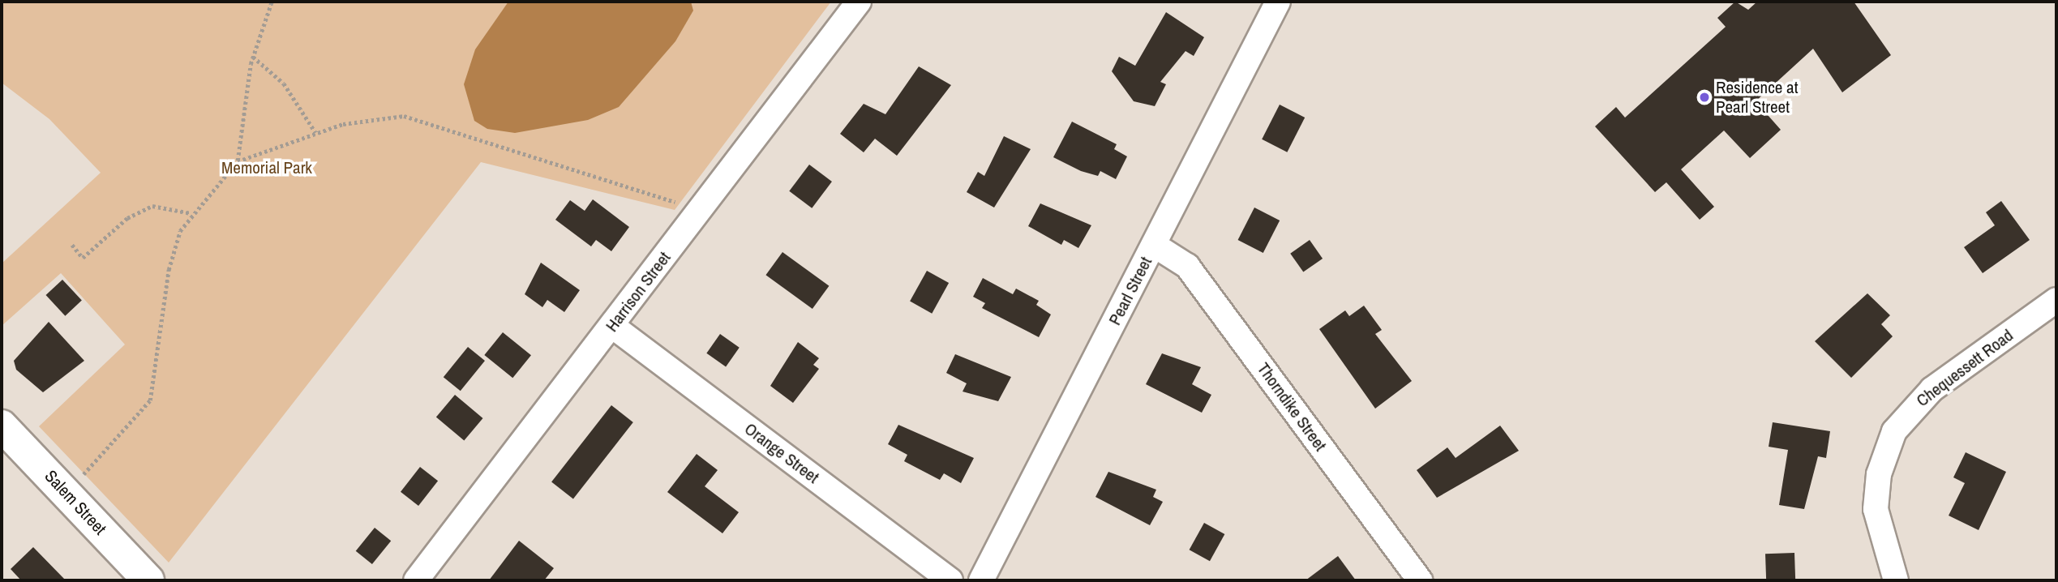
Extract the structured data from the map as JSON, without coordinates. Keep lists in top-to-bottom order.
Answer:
{
  "streets": {
    "main road": ["Salem Street"],
    "street": [
      "Pearl Street",
      "Harrison Street",
      "Chequessett Road",
      "Thorndike Street",
      "Orange Street"
    ]
  },
  "crossings": [
    ["Pearl Street", "Thorndike Street"],
    ["Harrison Street", "Orange Street"]
  ],
  "parks": ["Memorial Park"],
  "places": ["Residence at Pearl Street"]
}
